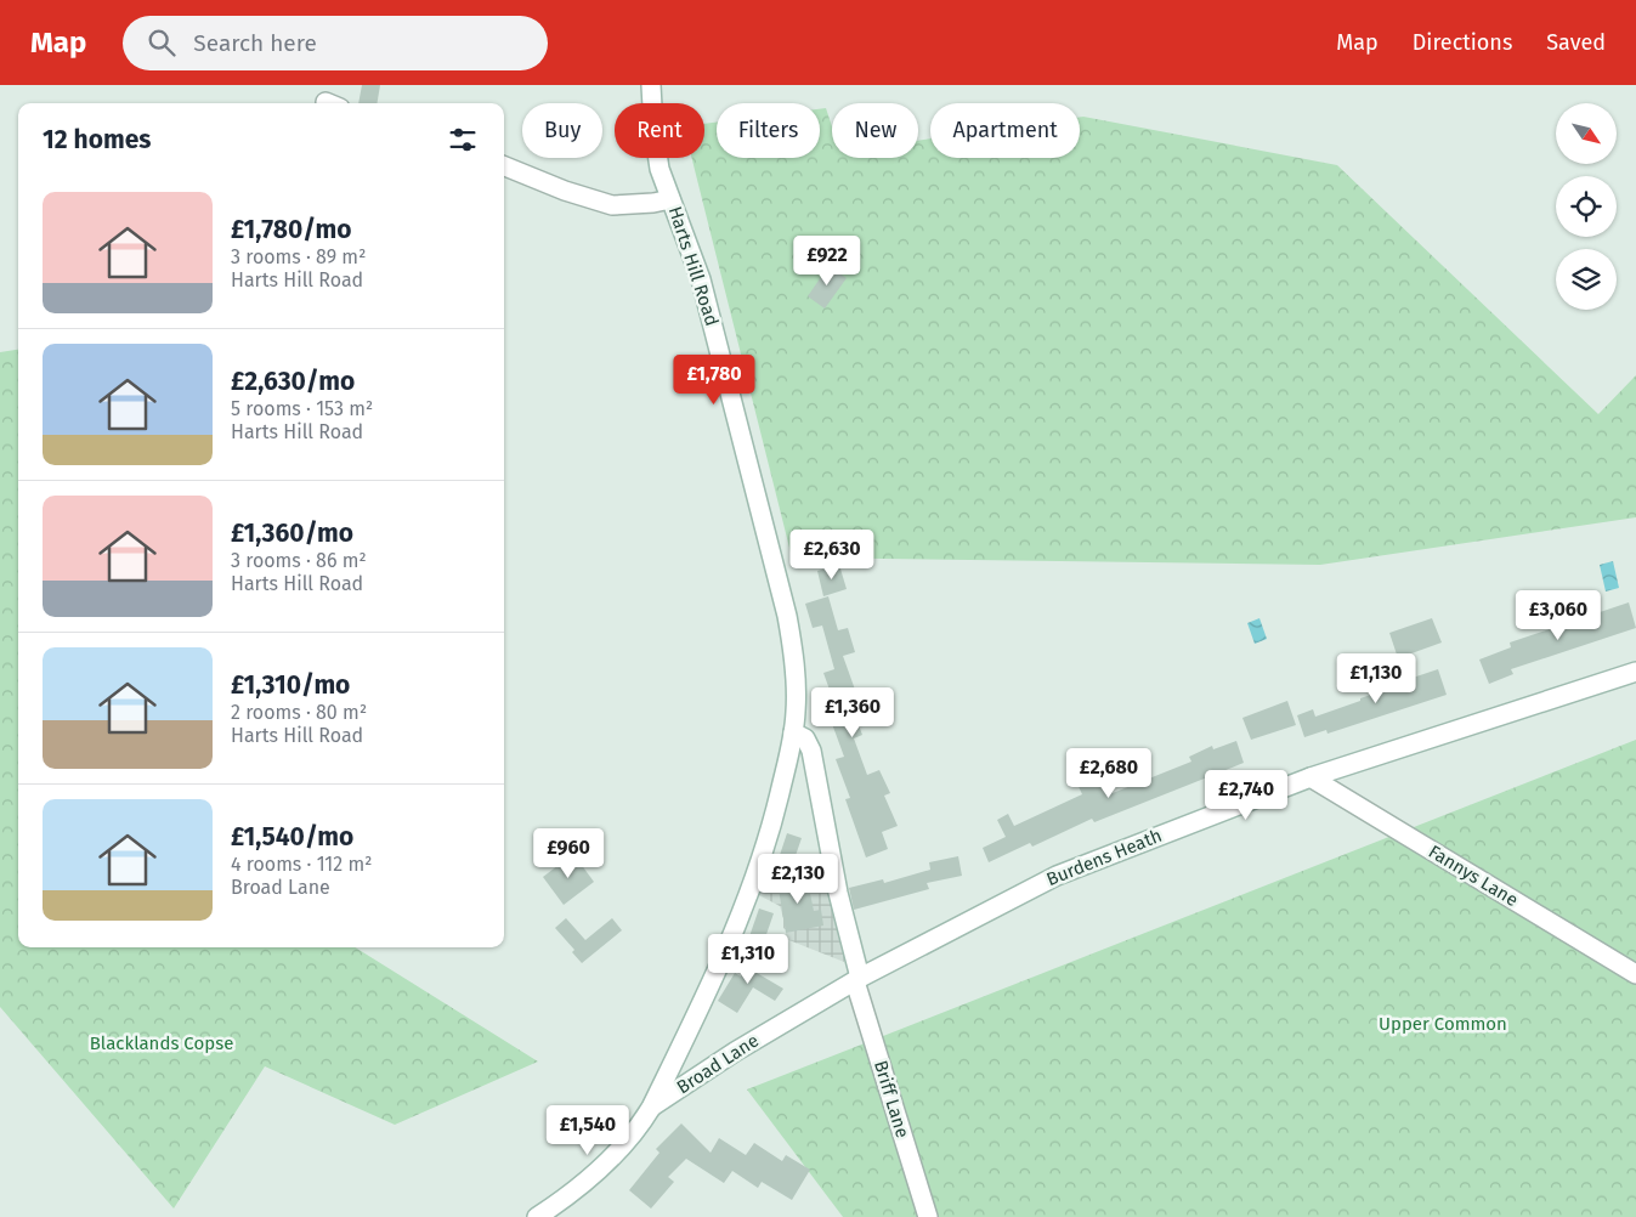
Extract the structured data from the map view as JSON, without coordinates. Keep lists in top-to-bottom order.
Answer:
{
  "streets": {
    "street": [
      "Harts Hill Road",
      "Burdens Heath",
      "Fannys Lane",
      "Broad Lane",
      "Briff Lane"
    ]
  },
  "crossings": [
    ["Harts Hill Road", "Broad Lane"],
    ["Burdens Heath", "Fannys Lane"],
    ["Burdens Heath", "Broad Lane"],
    ["Burdens Heath", "Briff Lane"],
    ["Broad Lane", "Briff Lane"]
  ],
  "parks": ["Upper Common", "Blacklands Copse"],
  "north": "bottom right",
  "page": {
    "header": "Map",
    "search": "Search here",
    "nav": ["Map", "Directions", "Saved"],
    "chip": [
      "Buy",
      "Rent",
      "Filters",
      "New",
      "Apartment"
    ],
    "heading": "12 homes",
    "list": [
      {
        "name": "£1,780/mo",
        "note": "3 rooms · 89 m² · Harts Hill Road"
      },
      {
        "name": "£2,630/mo",
        "note": "5 rooms · 153 m² · Harts Hill Road"
      },
      {
        "name": "£1,360/mo",
        "note": "3 rooms · 86 m² · Harts Hill Road"
      },
      {
        "name": "£1,310/mo",
        "note": "2 rooms · 80 m² · Harts Hill Road"
      },
      {
        "name": "£1,540/mo",
        "note": "4 rooms · 112 m² · Broad Lane"
      }
    ],
    "price": [
      "£922",
      "£1,780",
      "£2,630",
      "£3,060",
      "£1,130",
      "£1,360",
      "£2,680",
      "£2,740",
      "£960",
      "£2,130",
      "£1,310",
      "£1,540"
    ]
  }
}
